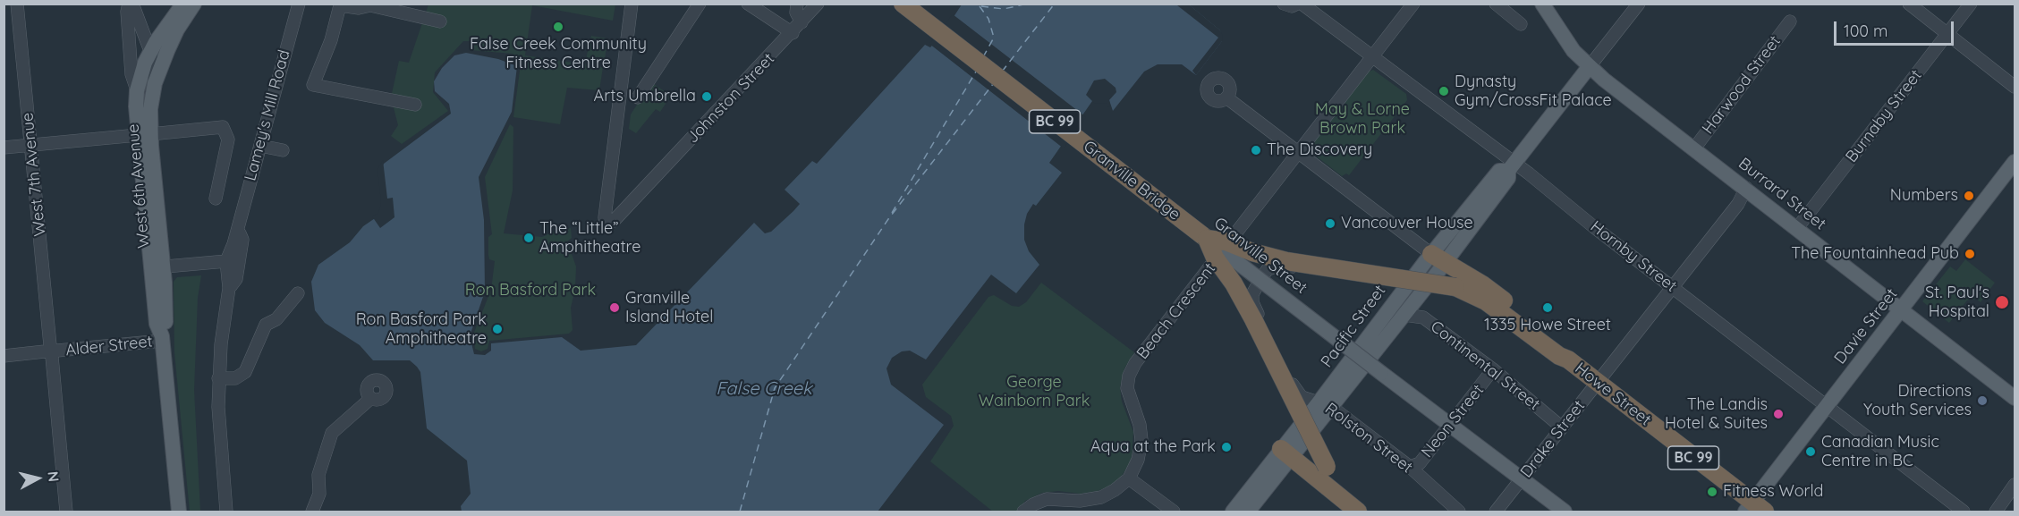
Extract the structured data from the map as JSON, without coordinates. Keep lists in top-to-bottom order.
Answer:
{
  "streets": {
    "highway": ["BC 99", "Granville Bridge", "Howe Street"],
    "main road": [
      "West 6th Avenue",
      "Burrard Street",
      "Pacific Street",
      "Davie Street"
    ],
    "street": [
      "Harwood Street",
      "Johnston Street",
      "Lamey's Mill Road",
      "Burnaby Street",
      "West 7th Avenue",
      "Granville Street",
      "Hornby Street",
      "Beach Crescent",
      "Alder Street",
      "Continental Street",
      "Neon Street",
      "Rolston Street",
      "Drake Street"
    ]
  },
  "crossings": [
    ["Harwood Street", "Burrard Street"],
    ["Burnaby Street", "Burrard Street"],
    ["West 7th Avenue", "Alder Street"],
    ["Granville Bridge", "Howe Street"],
    ["Granville Bridge", "Neon Street"],
    ["West 6th Avenue", "Alder Street"],
    ["Burrard Street", "Pacific Street"],
    ["Burrard Street", "Davie Street"],
    ["Burrard Street", "Drake Street"],
    ["Granville Street", "Beach Crescent"],
    ["Granville Street", "Pacific Street"],
    ["Granville Street", "Rolston Street"],
    ["Hornby Street", "Beach Crescent"],
    ["Hornby Street", "Pacific Street"],
    ["Hornby Street", "Davie Street"],
    ["Hornby Street", "Drake Street"],
    ["Pacific Street", "Continental Street"],
    ["Pacific Street", "Rolston Street"],
    ["Davie Street", "Howe Street"],
    ["Continental Street", "Neon Street"],
    ["Continental Street", "Drake Street"],
    ["Howe Street", "Drake Street"],
    ["Neon Street", "Rolston Street"]
  ],
  "water": ["False Creek"],
  "parks": ["May & Lorne Brown Park", "Ron Basford Park", "George Wainborn Park"],
  "places": [
    "False Creek Community Fitness Centre",
    "Dynasty Gym/CrossFit Palace",
    "Arts Umbrella",
    "The Discovery",
    "Numbers",
    "Vancouver House",
    "The “Little” Amphitheatre",
    "The Fountainhead Pub",
    "St. Paul's Hospital",
    "Granville Island Hotel",
    "1335 Howe Street",
    "Ron Basford Park Amphitheatre",
    "Directions Youth Services",
    "The Landis Hotel & Suites",
    "Aqua at the Park",
    "Canadian Music Centre in BC",
    "Fitness World"
  ],
  "scale_bar": "100 m",
  "north": "right"
}
